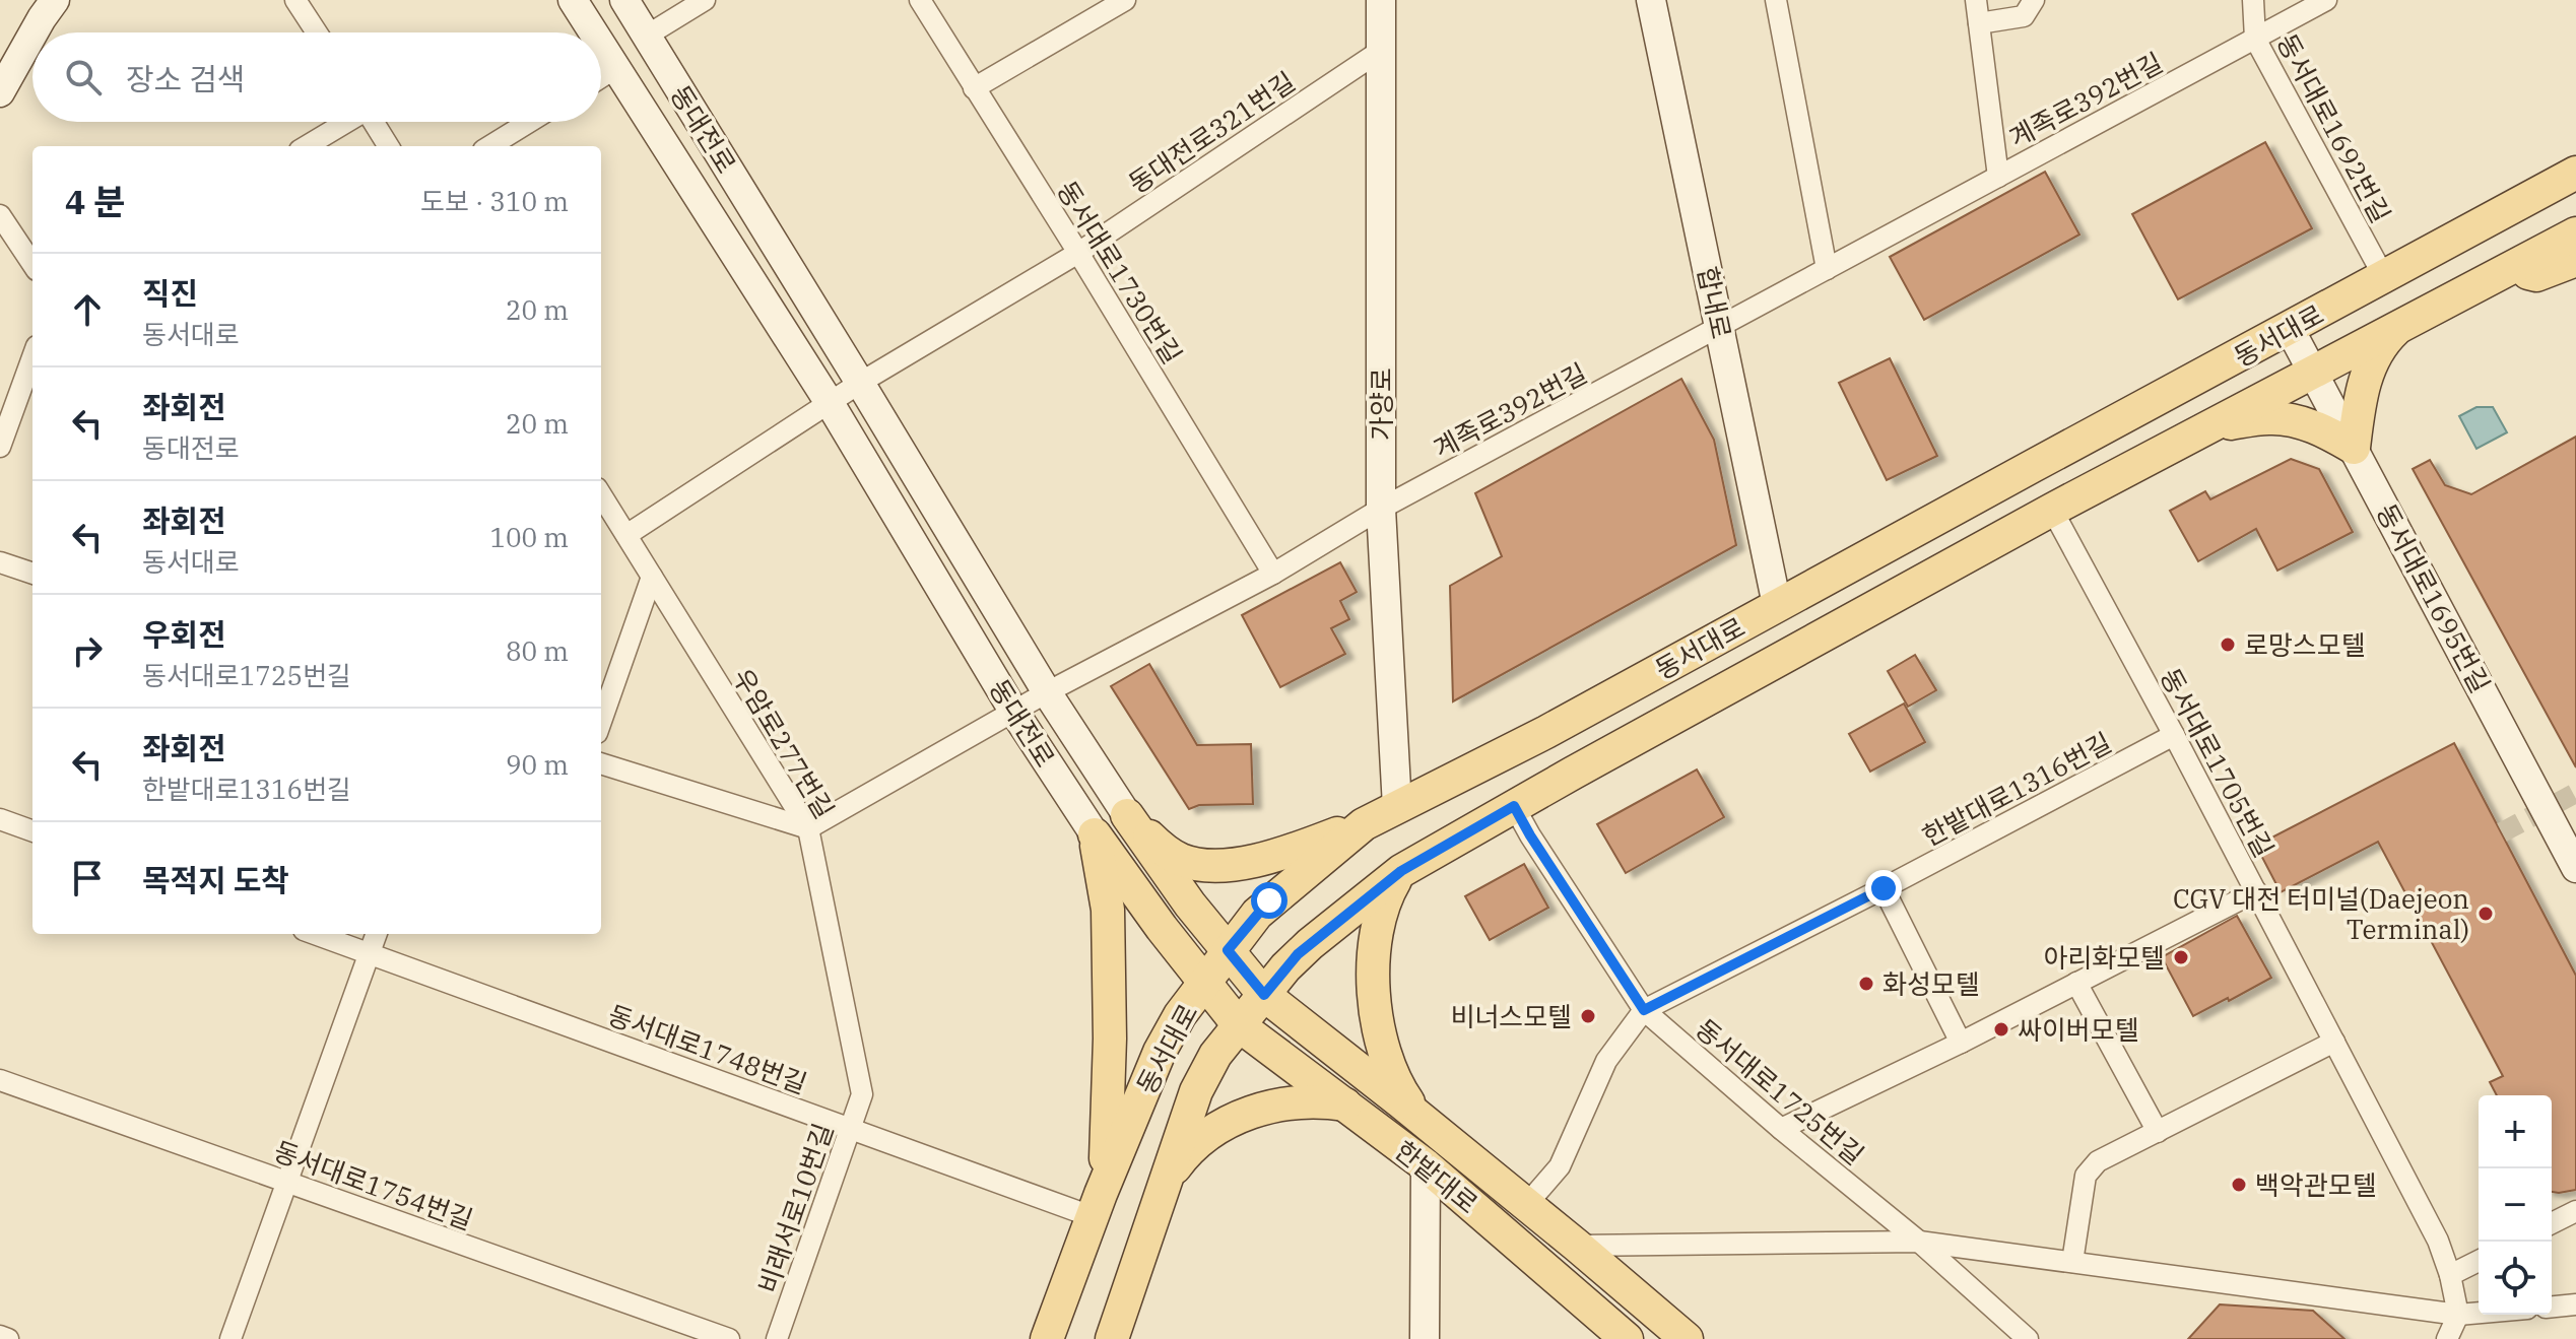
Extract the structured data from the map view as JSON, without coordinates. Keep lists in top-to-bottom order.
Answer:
{
  "streets": {
    "main road": ["동대전로", "동서대로", "한밭대로"],
    "street": [
      "계족로392번길",
      "동서대로1692번길",
      "동대전로321번길",
      "동서대로1730번길",
      "합내로",
      "가양로",
      "동서대로1695번길",
      "우암로277번길",
      "동서대로1705번길",
      "한밭대로1316번길",
      "동서대로1748번길",
      "동서대로1725번길",
      "동서대로1754번길",
      "비래서로10번길"
    ]
  },
  "crossings": [
    ["계족로392번길", "동서대로1692번길"],
    ["계족로392번길", "동대전로"],
    ["계족로392번길", "동서대로1730번길"],
    ["계족로392번길", "합내로"],
    ["계족로392번길", "가양로"],
    ["계족로392번길", "우암로277번길"],
    ["동서대로1692번길", "동서대로"],
    ["동대전로", "동대전로321번길"],
    ["동대전로", "동서대로"],
    ["동대전로", "한밭대로"],
    ["동대전로321번길", "동서대로1730번길"],
    ["동대전로321번길", "가양로"],
    ["합내로", "동서대로"],
    ["동서대로", "가양로"],
    ["동서대로", "동서대로1695번길"],
    ["동서대로", "동서대로1705번길"],
    ["동서대로", "동서대로1748번길"],
    ["동서대로", "동서대로1725번길"],
    ["동서대로", "한밭대로"],
    ["우암로277번길", "비래서로10번길"],
    ["동서대로1705번길", "한밭대로1316번길"],
    ["한밭대로1316번길", "동서대로1725번길"],
    ["한밭대로1316번길", "한밭대로"],
    ["동서대로1748번길", "비래서로10번길"]
  ],
  "places": [
    "로망스모텔",
    "CGV 대전 터미널(Daejeon Terminal)",
    "아리화모텔",
    "화성모텔",
    "비너스모텔",
    "싸이버모텔",
    "백악관모텔"
  ],
  "page": {
    "search": "장소 검색",
    "heading": ["4 분", "도보 · 310 m"],
    "list": [
      ["직진", "동서대로", "20 m"],
      ["좌회전", "동대전로", "20 m"],
      ["좌회전", "동서대로", "100 m"],
      ["우회전", "동서대로1725번길", "80 m"],
      ["좌회전", "한밭대로1316번길", "90 m"],
      "목적지 도착"
    ],
    "map_buttons": ["+", "−"]
  }
}
